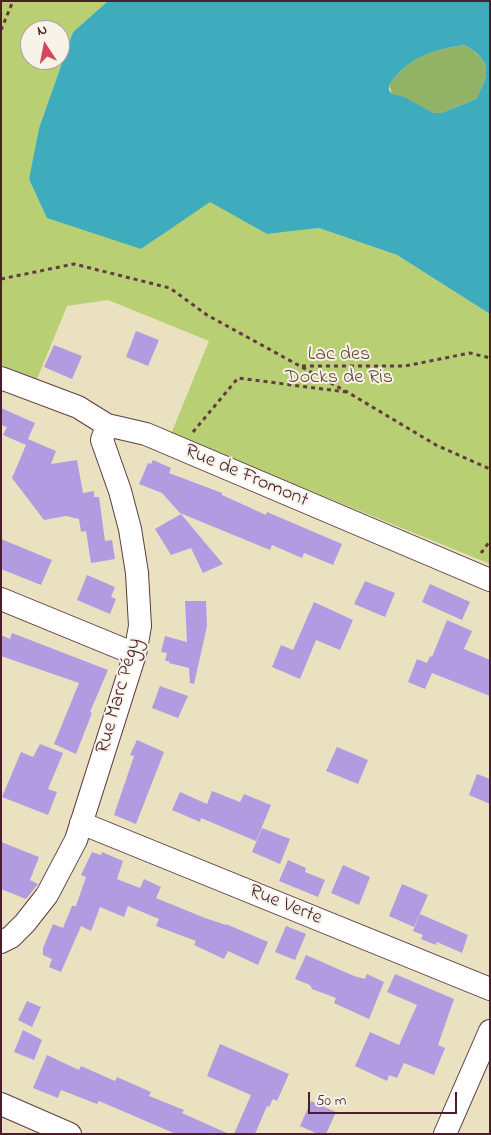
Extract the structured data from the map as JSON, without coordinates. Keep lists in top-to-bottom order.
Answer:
{
  "streets": {
    "street": ["Rue de Fromont", "Rue Marc Pégy", "Rue Verte"]
  },
  "crossings": [
    ["Rue de Fromont", "Rue Marc Pégy"],
    ["Rue Marc Pégy", "Rue Verte"]
  ],
  "parks": ["Lac des Docks de Ris"],
  "scale_bar": "50 m",
  "north": "top"
}
